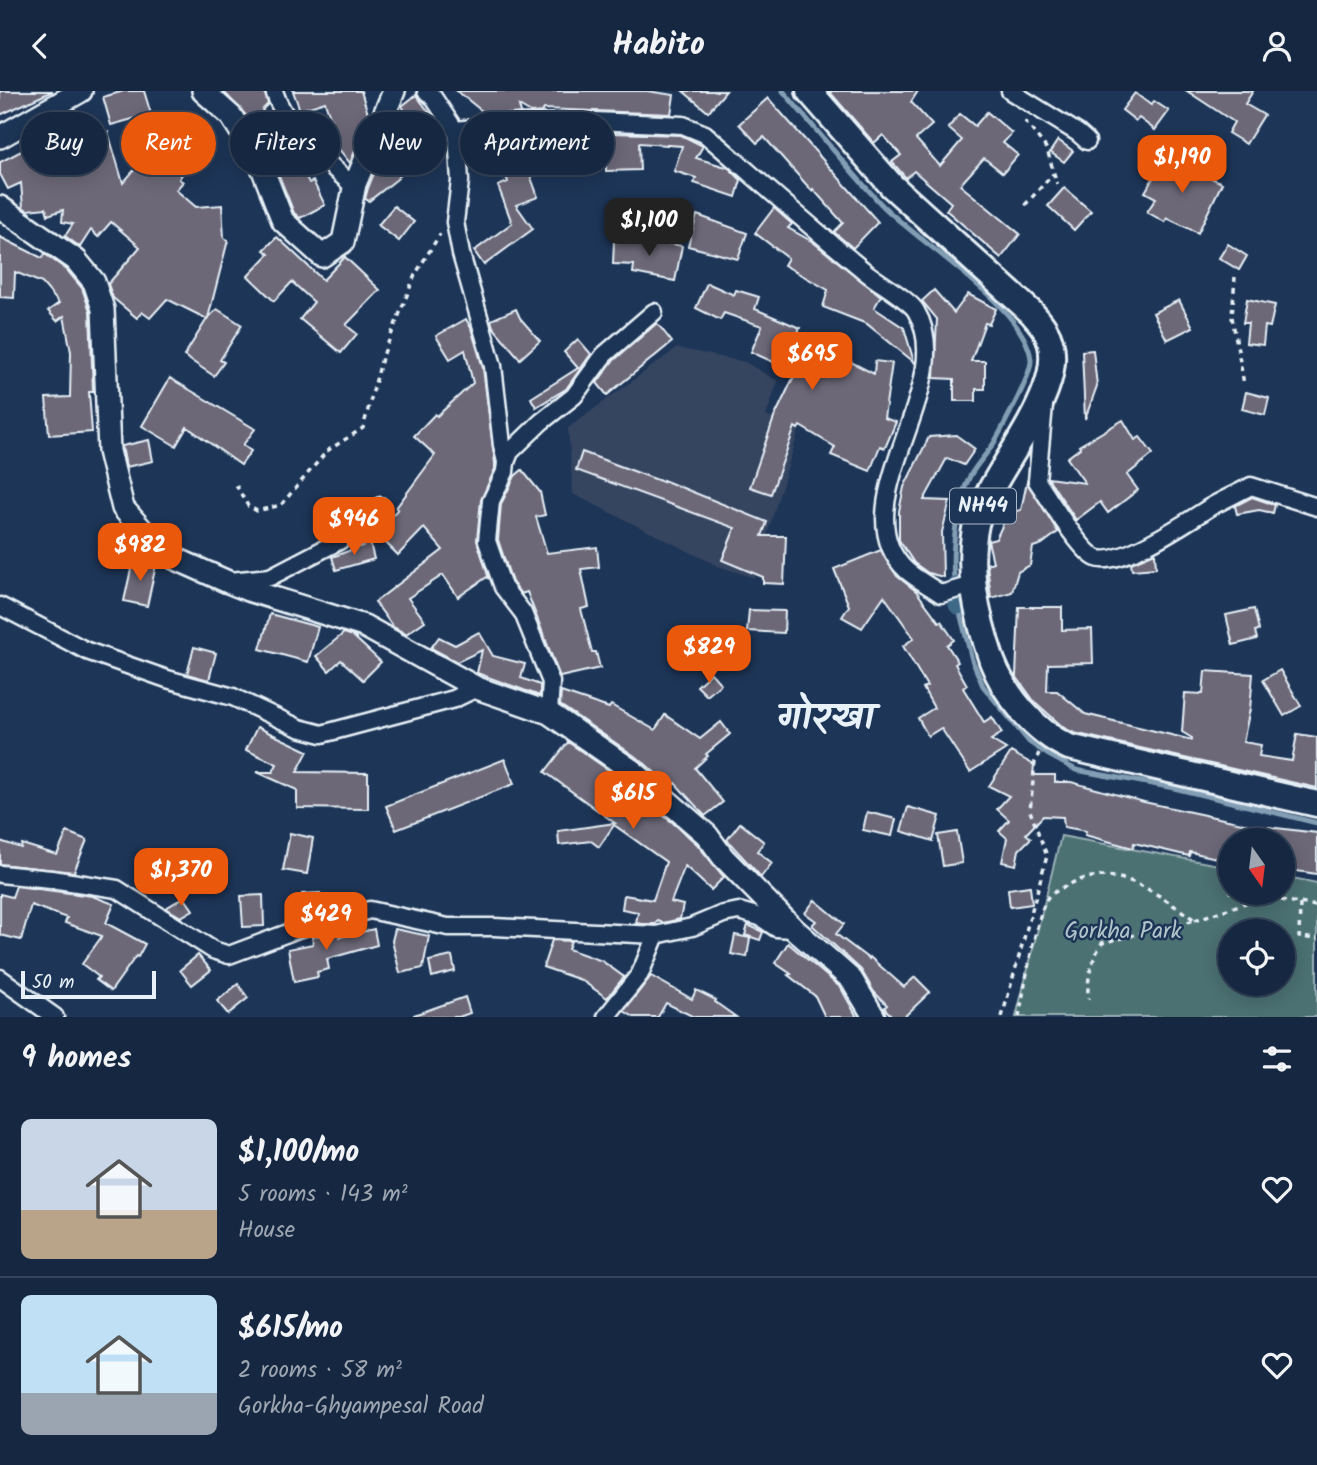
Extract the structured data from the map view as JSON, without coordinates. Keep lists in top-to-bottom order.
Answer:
{
  "streets": {
    "main road": ["NH44"]
  },
  "districts": ["गोरखा"],
  "parks": ["Gorkha Park"],
  "scale_bar": "50 m",
  "north": "bottom",
  "page": {
    "header": "Habito",
    "chip": [
      "Buy",
      "Rent",
      "Filters",
      "New",
      "Apartment"
    ],
    "price": [
      "$1,190",
      "$1,100",
      "$695",
      "$946",
      "$982",
      "$829",
      "$615",
      "$1,370",
      "$429"
    ],
    "scale": "50 m",
    "heading": "9 homes",
    "list": [
      {
        "name": "$1,100/mo",
        "note": "5 rooms · 143 m² · House"
      },
      {
        "name": "$615/mo",
        "note": "2 rooms · 58 m² · Gorkha-Ghyampesal Road"
      }
    ]
  }
}
